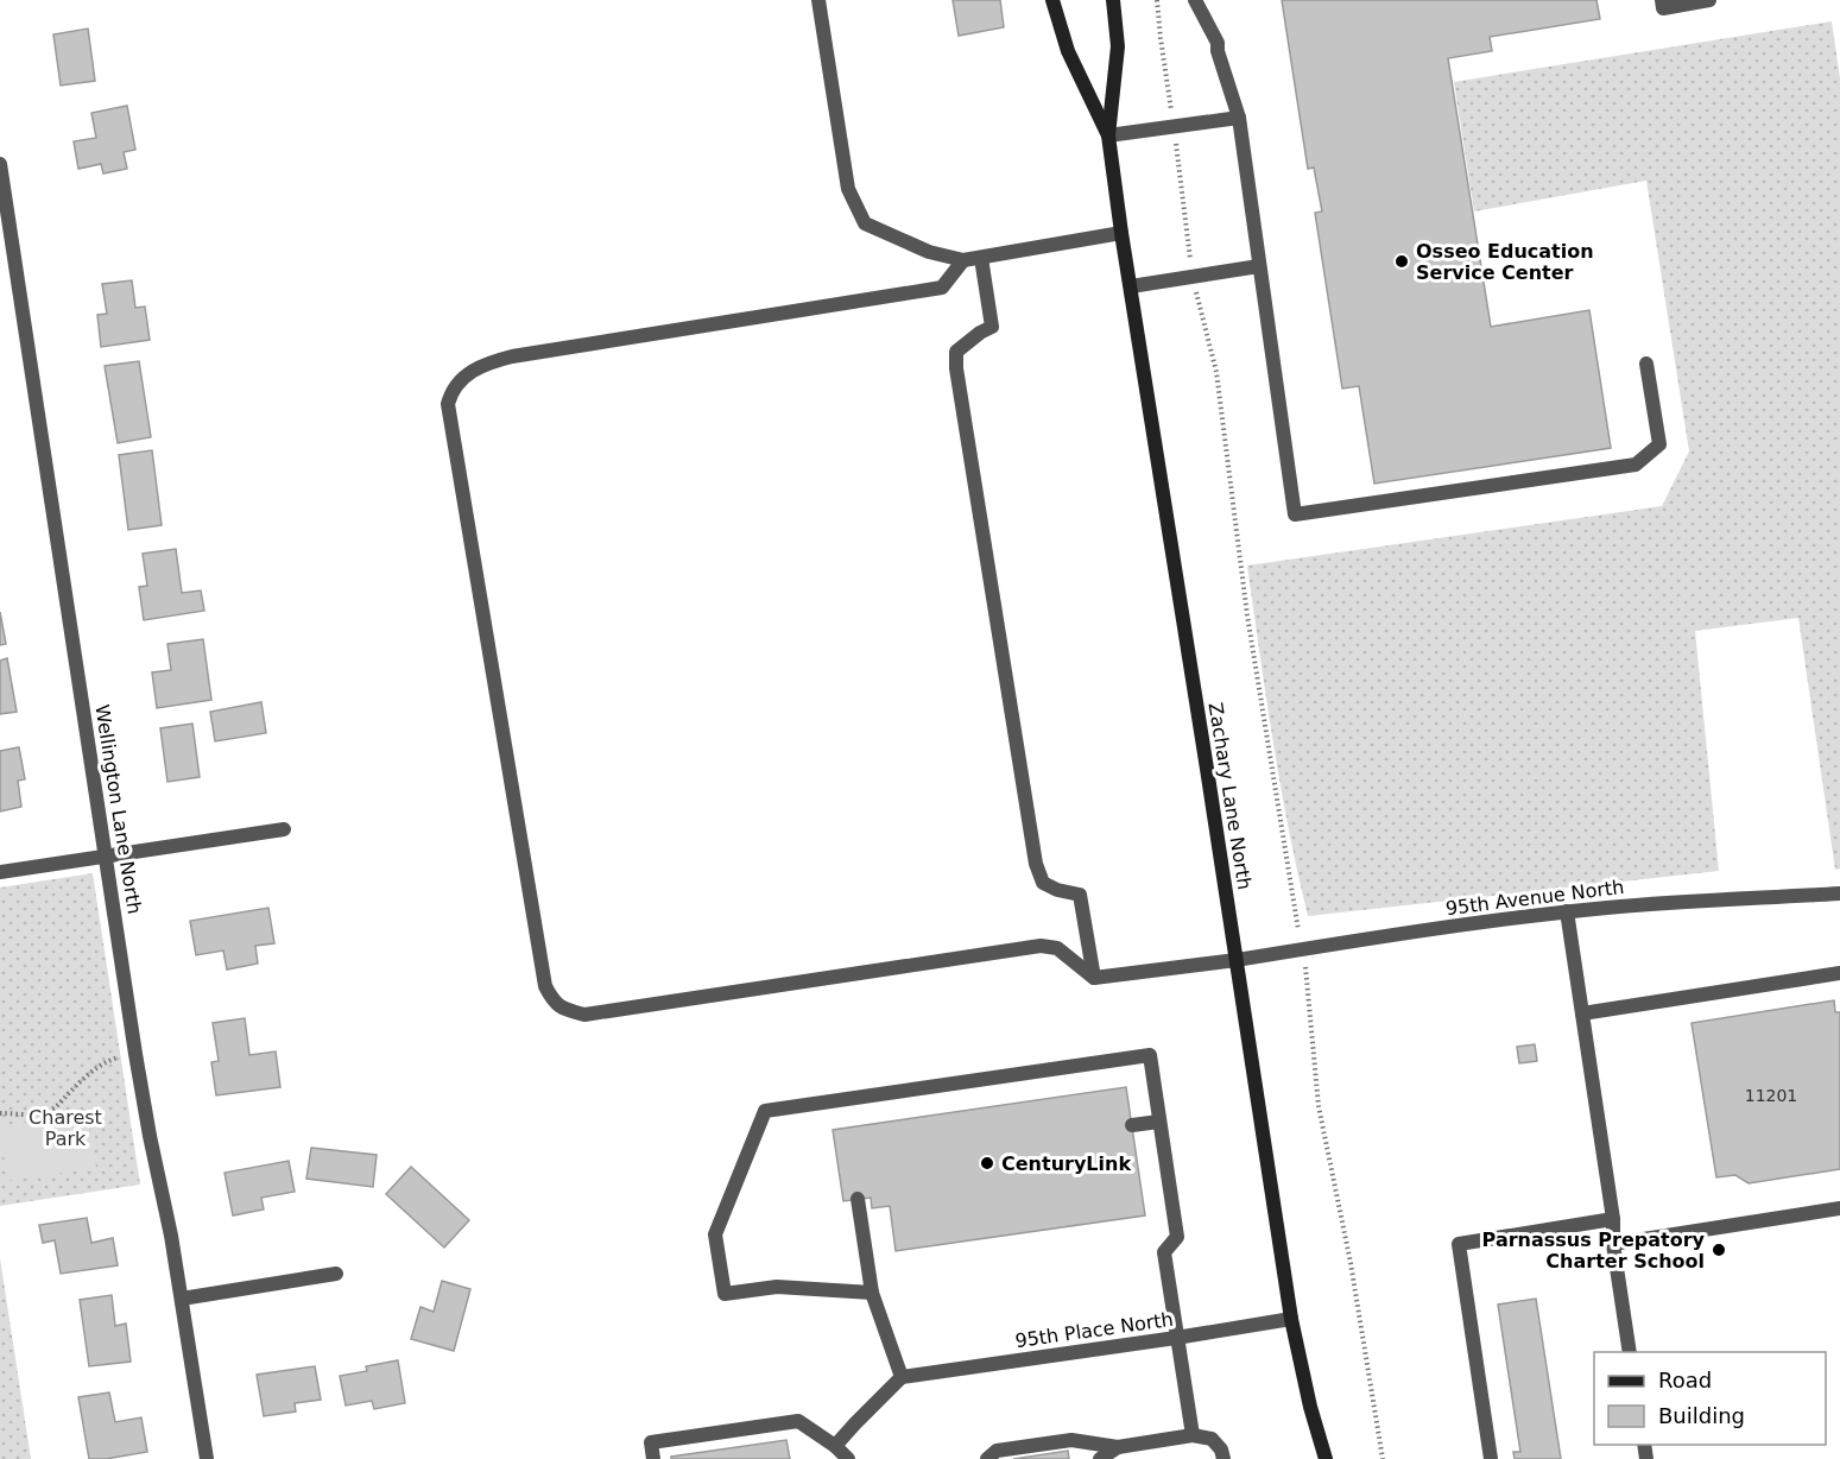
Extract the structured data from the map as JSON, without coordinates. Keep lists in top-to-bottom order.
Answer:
{
  "streets": {
    "main road": ["Zachary Lane North"],
    "street": ["Wellington Lane North", "95th Avenue North", "95th Place North"]
  },
  "crossings": [
    ["Zachary Lane North", "95th Avenue North"],
    ["Zachary Lane North", "95th Place North"]
  ],
  "parks": ["Charest Park"],
  "places": ["Osseo Education Service Center", "CenturyLink", "Parnassus Prepatory Charter School"],
  "house_numbers": ["11201"],
  "legend": ["Road", "Building"]
}
